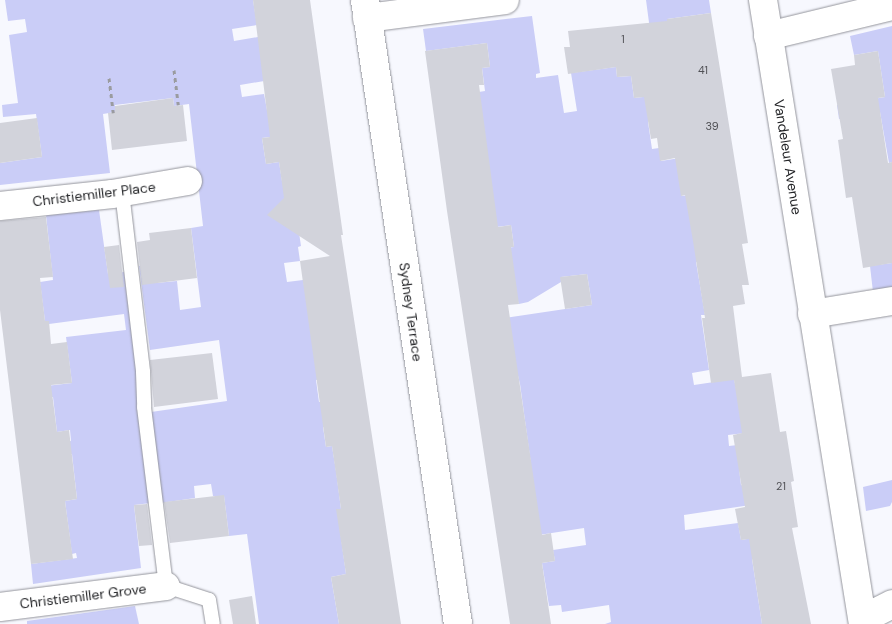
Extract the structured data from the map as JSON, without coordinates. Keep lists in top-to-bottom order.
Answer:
{
  "streets": {
    "street": [
      "Vandeleur Avenue",
      "Christiemiller Place",
      "Sydney Terrace",
      "Christiemiller Grove"
    ]
  },
  "house_numbers": [
    "1",
    "41",
    "39",
    "21"
  ]
}
